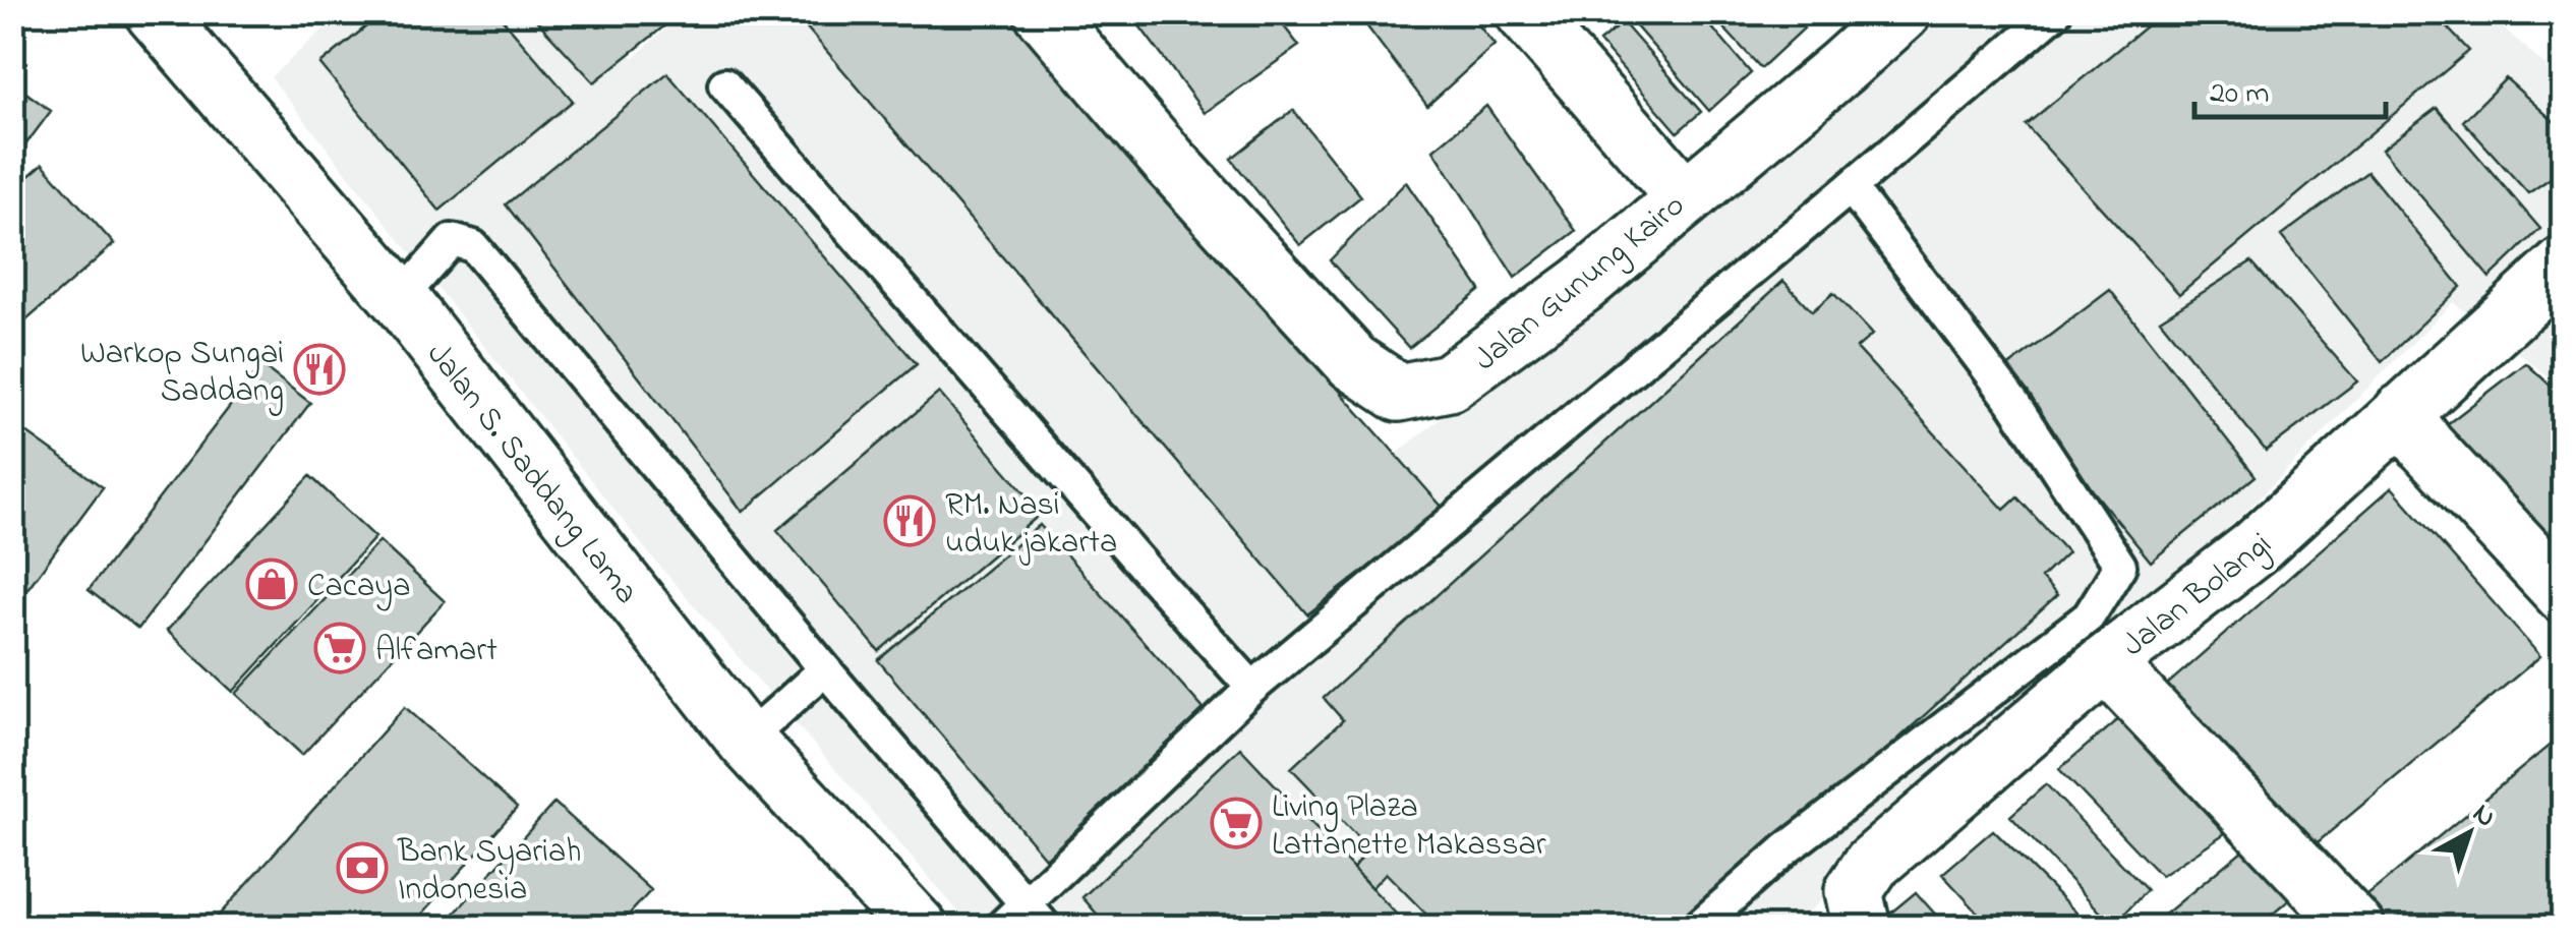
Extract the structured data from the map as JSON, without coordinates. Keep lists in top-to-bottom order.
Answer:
{
  "streets": {
    "street": ["Jalan Gunung Kairo", "Jalan S. Saddang Lama", "Jalan Bolangi"]
  },
  "places": {
    "restaurant": ["Warkop Sungai Saddang", "RM. Nasi uduk jakarta"],
    "shop": ["Cacaya"],
    "supermarket": ["Alfamart", "Living Plaza Lattanette Makassar"],
    "bank": ["Bank Syariah Indonesia"]
  },
  "scale_bar": "20 m",
  "north": "top right"
}
